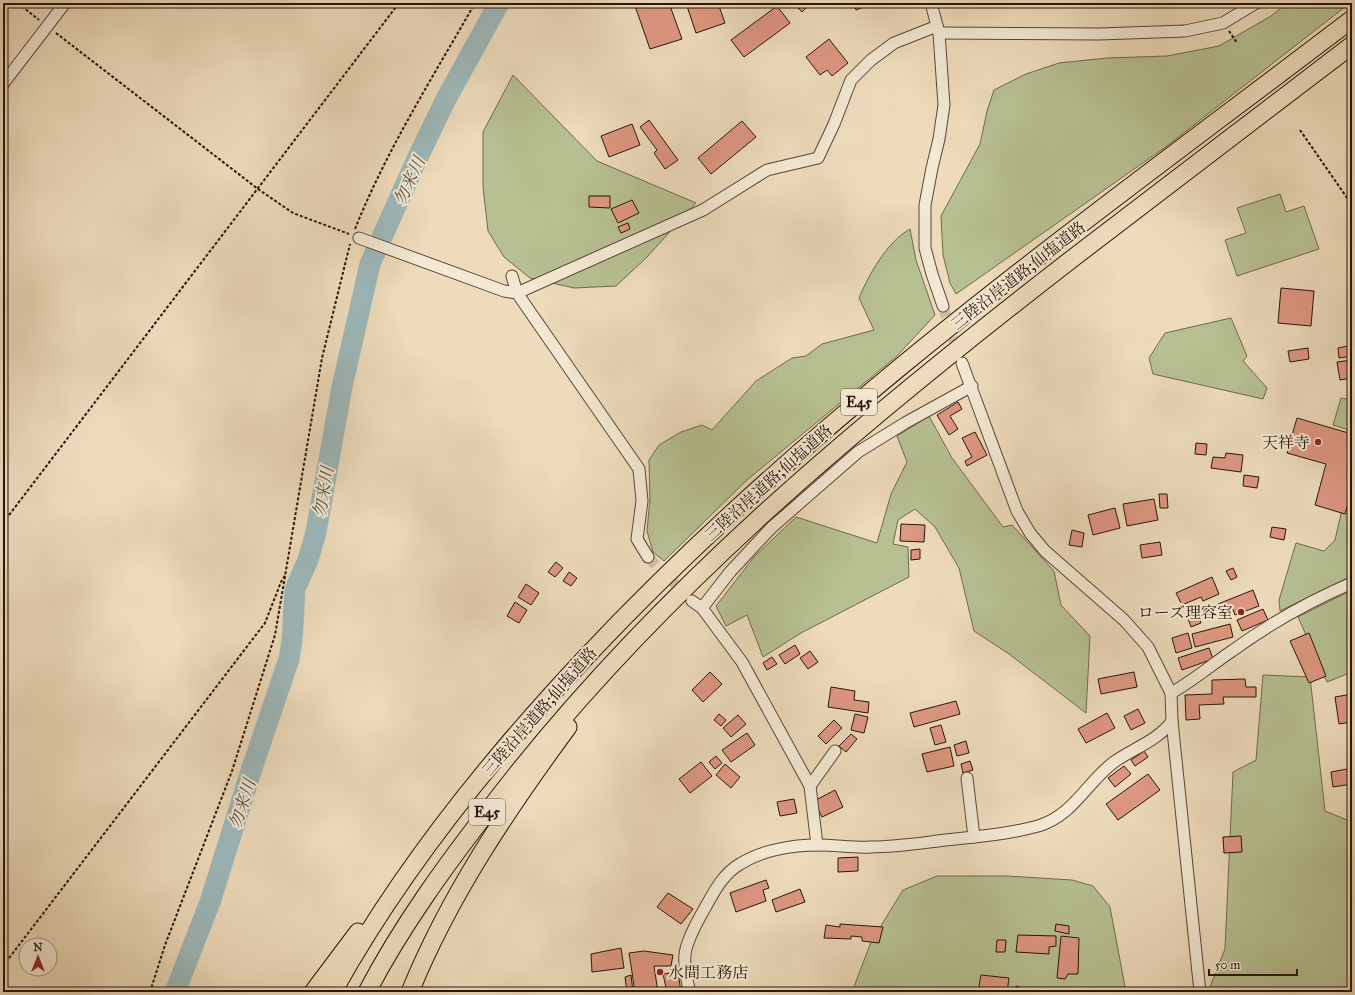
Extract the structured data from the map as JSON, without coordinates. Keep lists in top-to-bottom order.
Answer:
{
  "streets": {
    "highway": ["三陸沿岸道路;仙塩道路", "E45"]
  },
  "water": ["勿来川"],
  "places": ["天祥寺", "ローズ理容室", "水間工務店"],
  "scale_bar": "50 m",
  "north": "top"
}
